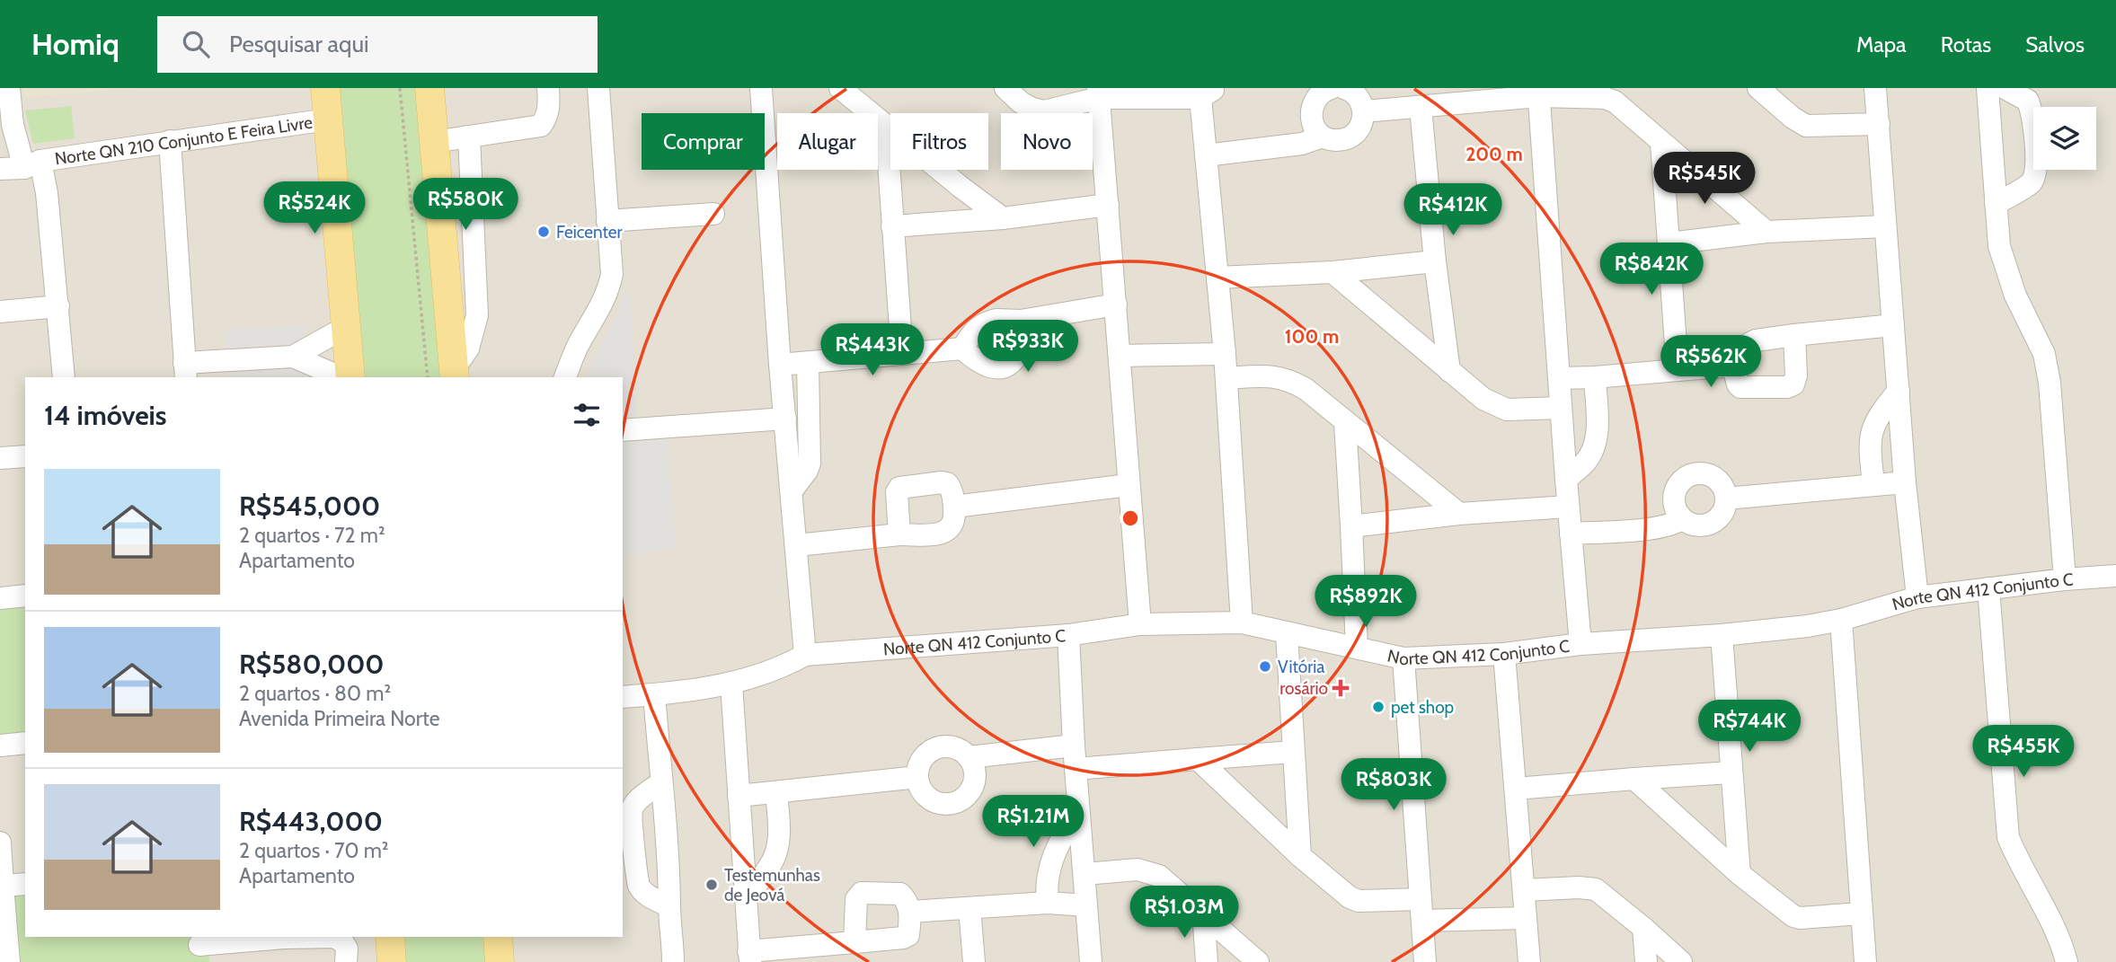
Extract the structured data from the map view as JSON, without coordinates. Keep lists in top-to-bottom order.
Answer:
{
  "streets": {
    "street": ["Norte QN 210 Conjunto E Feira Livre", "Norte QN 412 Conjunto C"]
  },
  "places": {
    "other": [
      "Feicenter",
      "Vitória",
      "pet shop",
      "Testemunhas de Jeová"
    ],
    "health": ["rosário"]
  },
  "page": {
    "header": "Homiq",
    "search": "Pesquisar aqui",
    "nav": ["Mapa", "Rotas", "Salvos"],
    "chip": [
      "Comprar",
      "Alugar",
      "Filtros",
      "Novo"
    ],
    "price": [
      "R$545K",
      "R$580K",
      "R$524K",
      "R$412K",
      "R$842K",
      "R$933K",
      "R$443K",
      "R$562K",
      "R$892K",
      "R$744K",
      "R$455K",
      "R$803K",
      "R$1.21M",
      "R$1.03M"
    ],
    "heading": "14 imóveis",
    "list": [
      {
        "name": "R$545,000",
        "note": "2 quartos · 72 m² · Apartamento"
      },
      {
        "name": "R$580,000",
        "note": "2 quartos · 80 m² · Avenida Primeira Norte"
      },
      {
        "name": "R$443,000",
        "note": "2 quartos · 70 m² · Apartamento"
      }
    ]
  },
  "rings": ["200 m", "100 m"]
}
